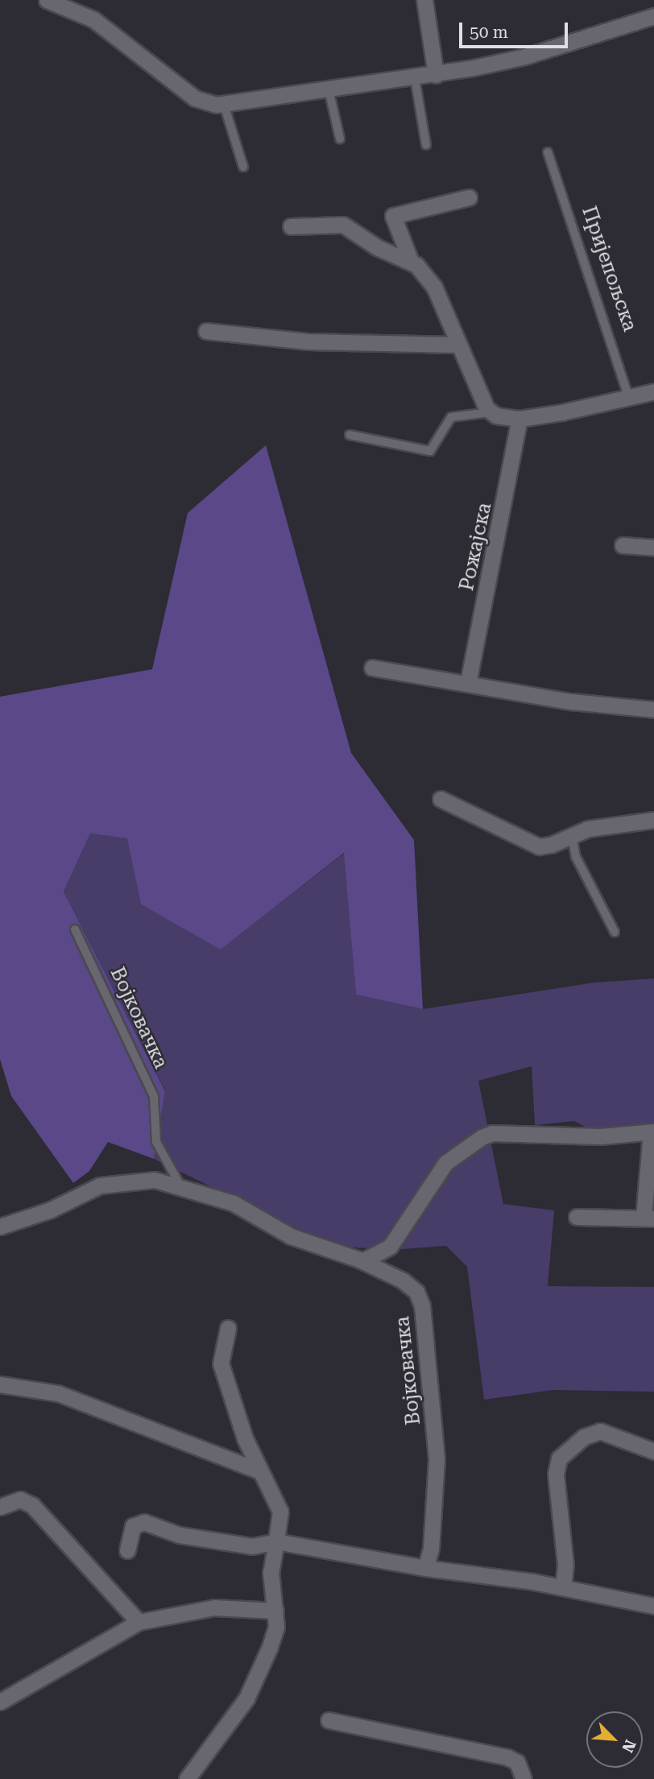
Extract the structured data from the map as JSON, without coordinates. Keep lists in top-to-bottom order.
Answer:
{
  "streets": {
    "street": ["Рожајска", "Војковачка"],
    "lane": ["Пријепољска"]
  },
  "scale_bar": "50 m",
  "north": "bottom right"
}
